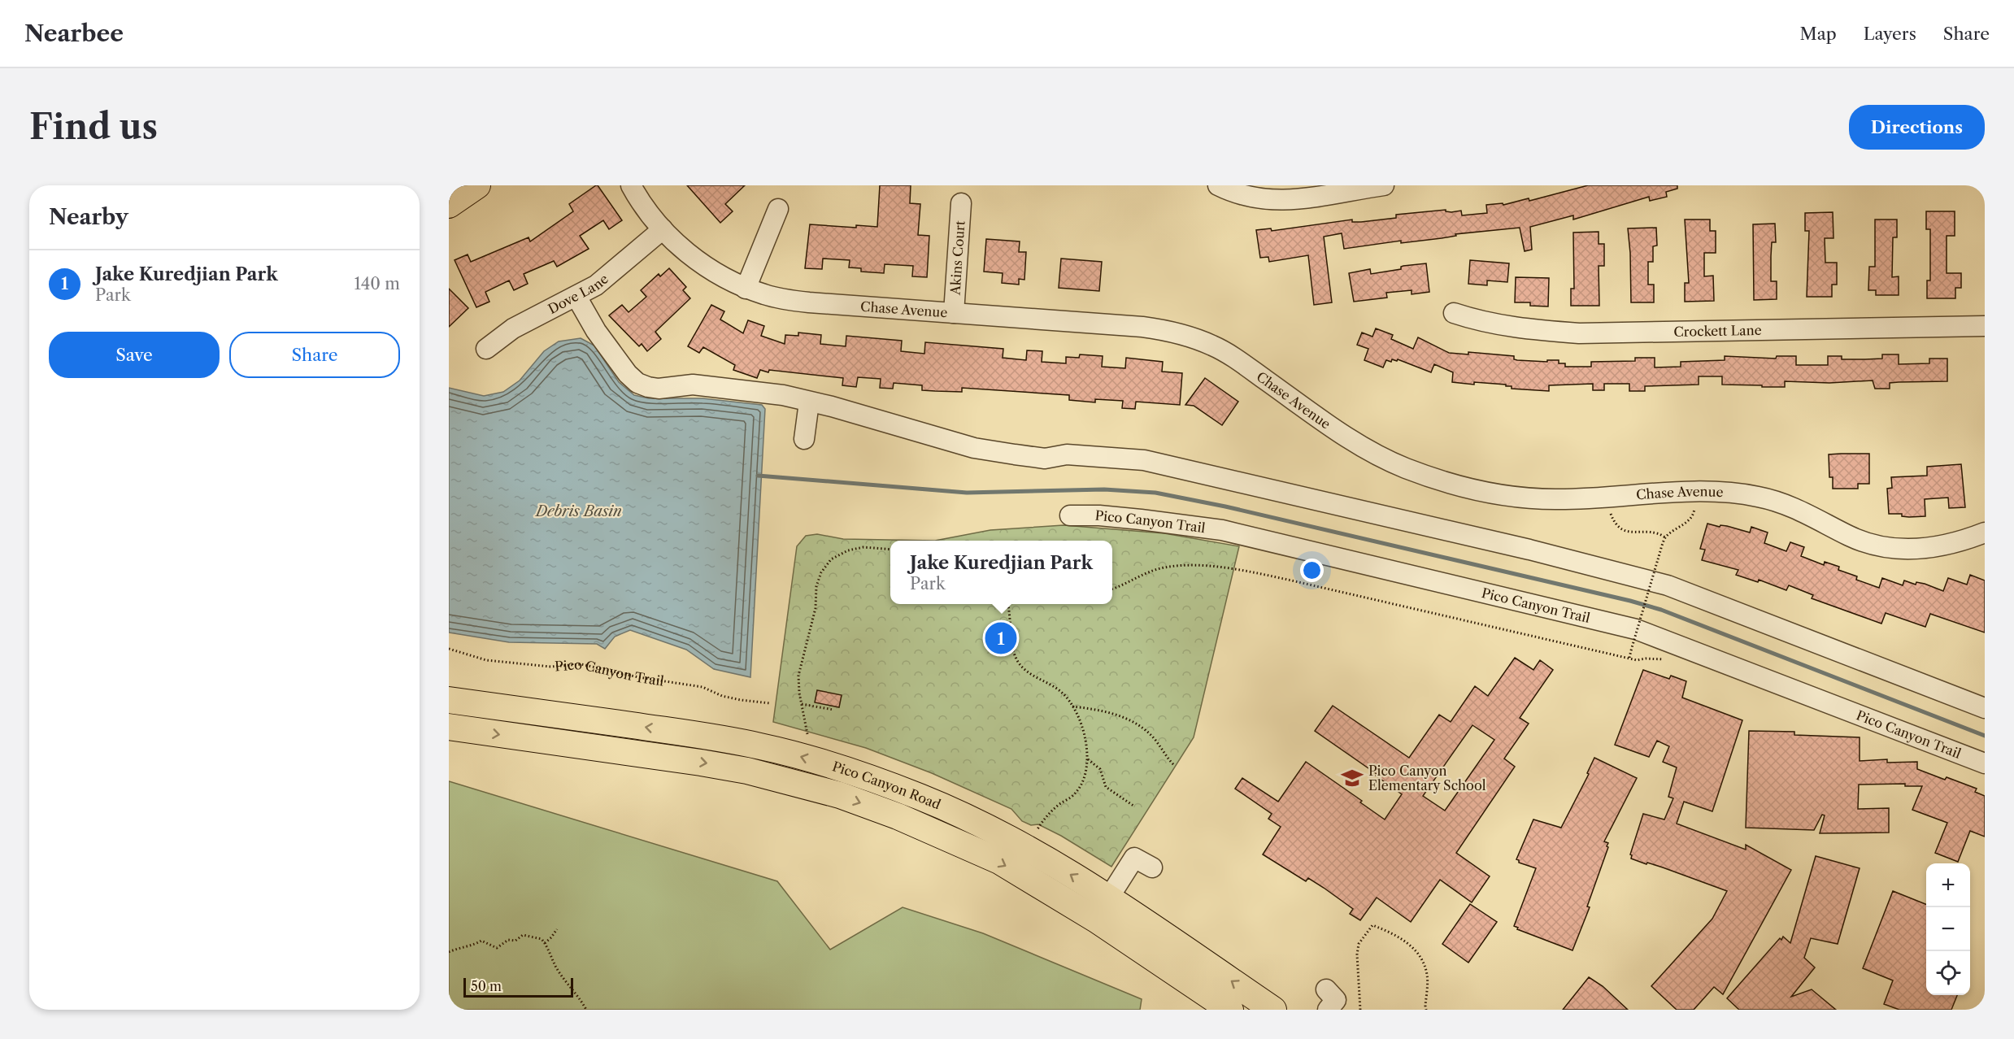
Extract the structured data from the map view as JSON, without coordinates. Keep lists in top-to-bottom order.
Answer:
{
  "streets": {
    "main road": ["Pico Canyon Road"],
    "street": [
      "Akins Court",
      "Dove Lane",
      "Chase Avenue",
      "Crockett Lane",
      "Pico Canyon Trail"
    ]
  },
  "crossings": [
    ["Akins Court", "Chase Avenue"],
    ["Dove Lane", "Chase Avenue"]
  ],
  "water": ["Debris Basin"],
  "places": {
    "school or university": ["Pico Canyon Elementary School"]
  },
  "scale_bar": "50 m",
  "page": {
    "header": "Nearbee",
    "nav": ["Map", "Layers", "Share"],
    "buttons": [
      "Directions",
      ["Save", "Share"]
    ],
    "title": "Find us",
    "heading": "Nearby",
    "list": [
      {
        "mark": "1",
        "name": "Jake Kuredjian Park",
        "note": "Park",
        "value": "140 m"
      }
    ],
    "popup": ["Jake Kuredjian Park", "Park"],
    "pins": "1",
    "map_buttons": ["+", "−"],
    "scale": "50 m"
  }
}
